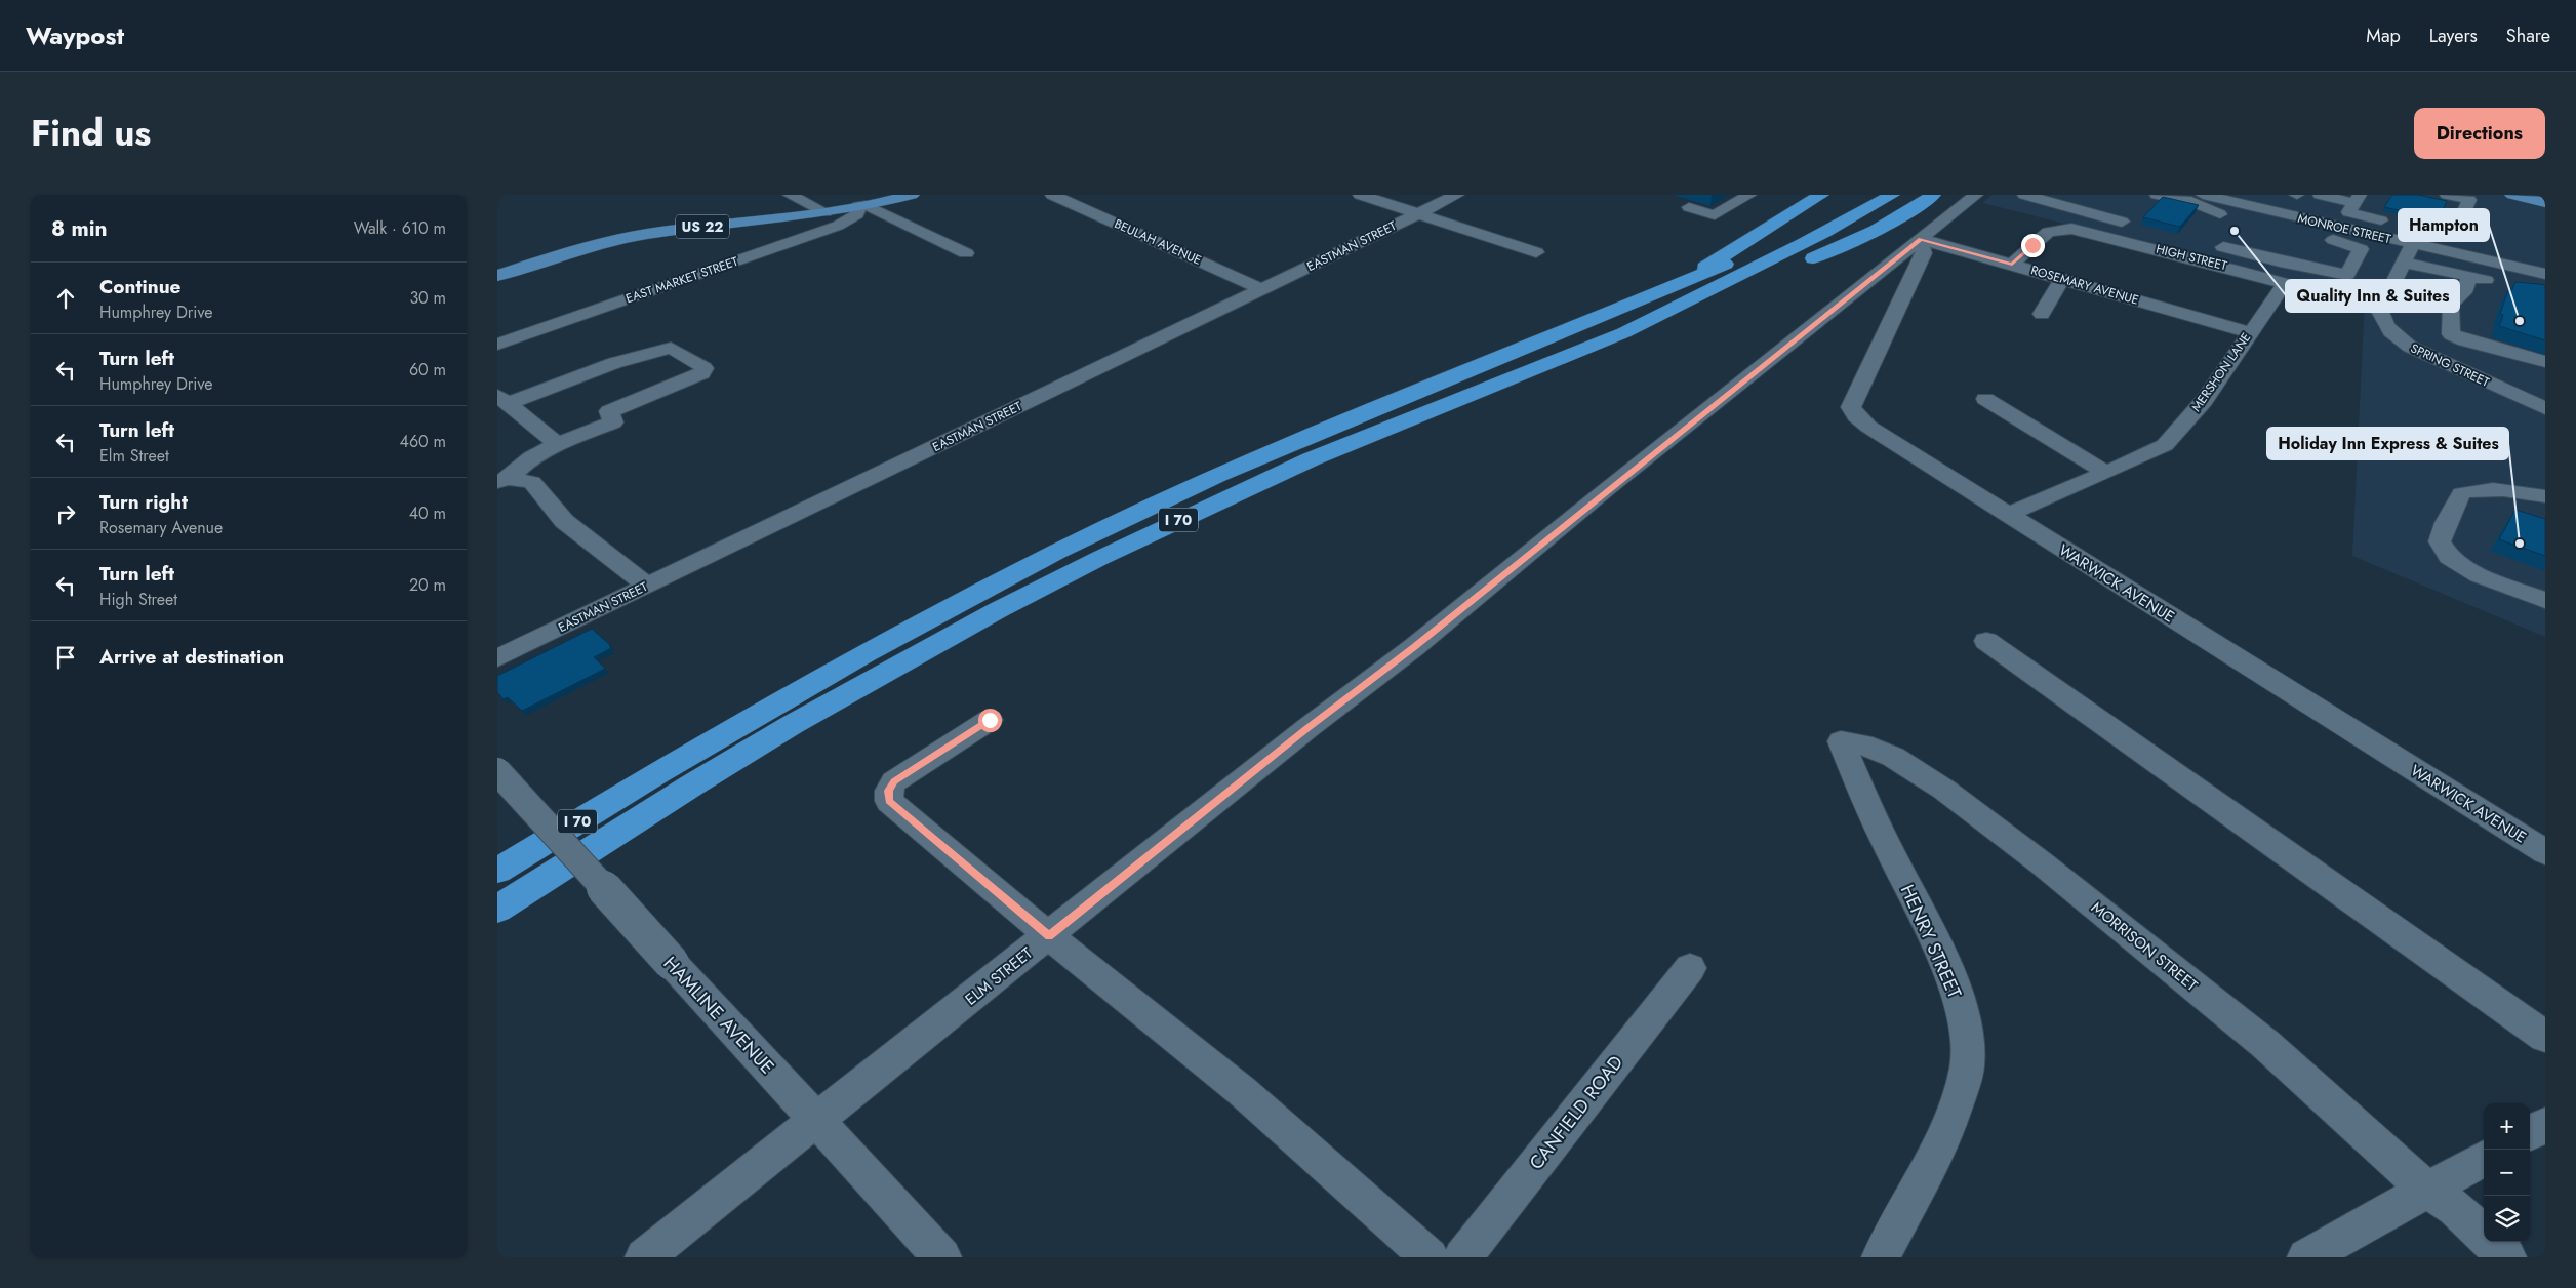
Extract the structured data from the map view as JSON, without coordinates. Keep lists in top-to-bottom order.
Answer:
{
  "streets": {
    "highway": ["I 70"],
    "main road": ["US 22"],
    "street": [
      "MONROE STREET",
      "BEULAH AVENUE",
      "EASTMAN STREET",
      "HIGH STREET",
      "EAST MARKET STREET",
      "ROSEMARY AVENUE",
      "SPRING STREET",
      "MERSHON LANE",
      "WARWICK AVENUE",
      "HENRY STREET",
      "MORRISON STREET",
      "ELM STREET",
      "HAMLINE AVENUE",
      "CANFIELD ROAD"
    ]
  },
  "crossings": [
    ["US 22", "EAST MARKET STREET"],
    ["BEULAH AVENUE", "EASTMAN STREET"],
    ["HIGH STREET", "ROSEMARY AVENUE"],
    ["HIGH STREET", "SPRING STREET"],
    ["HIGH STREET", "MERSHON LANE"],
    ["ROSEMARY AVENUE", "MERSHON LANE"],
    ["ROSEMARY AVENUE", "WARWICK AVENUE"],
    ["ROSEMARY AVENUE", "ELM STREET"],
    ["MERSHON LANE", "WARWICK AVENUE"],
    ["WARWICK AVENUE", "ELM STREET"],
    ["HENRY STREET", "MORRISON STREET"],
    ["ELM STREET", "HAMLINE AVENUE"]
  ],
  "places": ["Quality Inn & Suites", "Hampton", "Holiday Inn Express & Suites"],
  "page": {
    "header": "Waypost",
    "nav": ["Map", "Layers", "Share"],
    "title": "Find us",
    "buttons": "Directions",
    "heading": ["8 min", "Walk · 610 m"],
    "list": [
      ["Continue", "Humphrey Drive", "30 m"],
      ["Turn left", "Humphrey Drive", "60 m"],
      ["Turn left", "Elm Street", "460 m"],
      ["Turn right", "Rosemary Avenue", "40 m"],
      ["Turn left", "High Street", "20 m"],
      "Arrive at destination"
    ],
    "map_buttons": ["+", "−"]
  }
}
